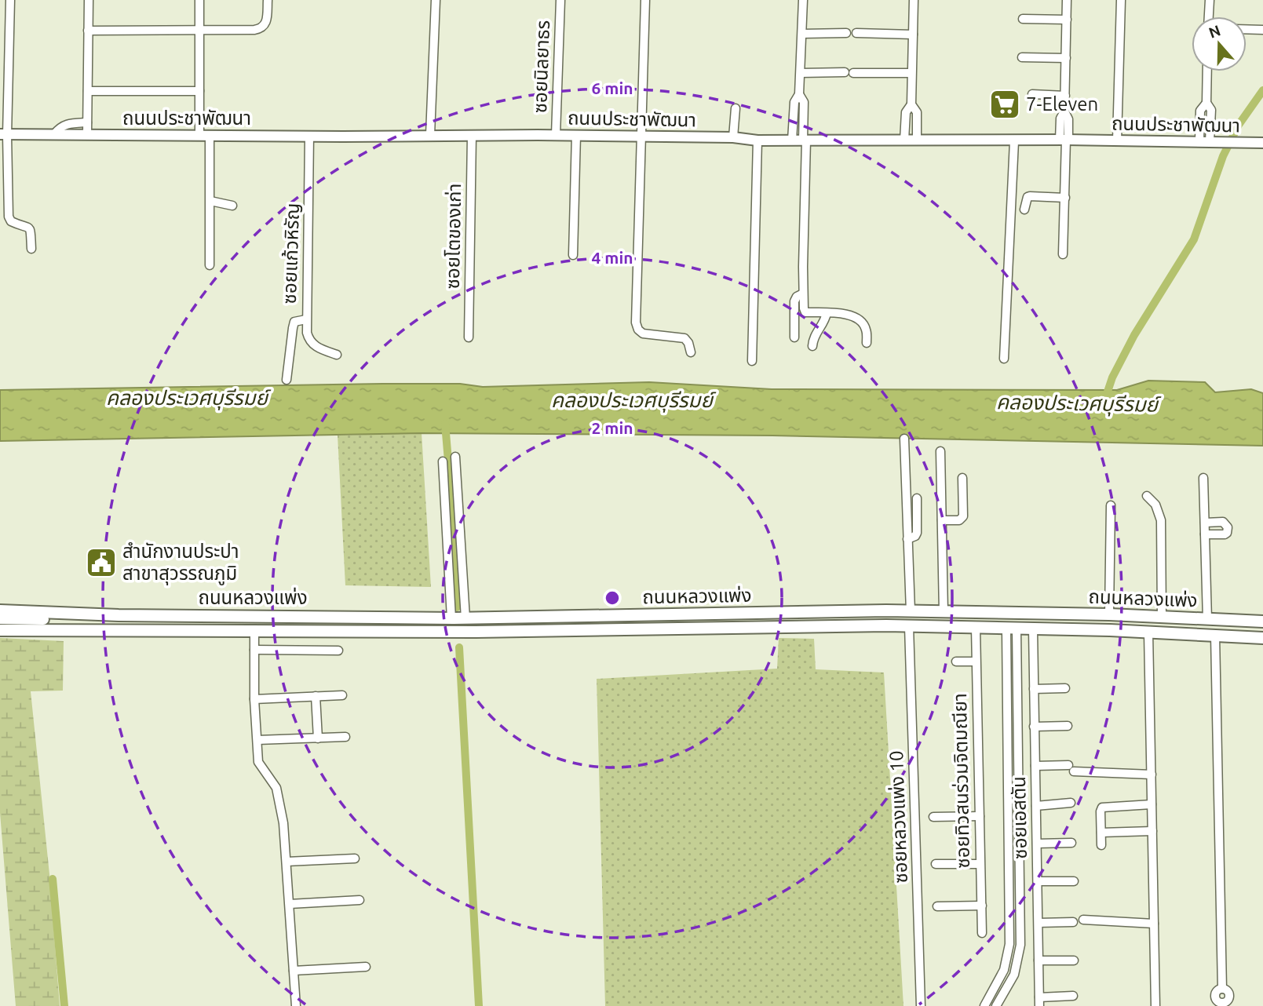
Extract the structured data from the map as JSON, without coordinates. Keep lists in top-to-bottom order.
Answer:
{
  "streets": {
    "main road": ["ถนนหลวงแพ่ง"],
    "street": [
      "ซอยนิลยาธร",
      "ถนนประชาพัฒนา",
      "ซอยโตของเก่า",
      "ซอยแก้วหิรัญ",
      "ซอยทิวสนร่วมจิตมณียา",
      "ซอยหลวงแพ่ง 10",
      "ซอยเอสตัน"
    ]
  },
  "crossings": [
    ["ซอยนิลยาธร", "ถนนประชาพัฒนา"],
    ["ถนนประชาพัฒนา", "ซอยโตของเก่า"],
    ["ถนนประชาพัฒนา", "ซอยแก้วหิรัญ"],
    ["ถนนหลวงแพ่ง", "ซอยทิวสนร่วมจิตมณียา"],
    ["ถนนหลวงแพ่ง", "ซอยหลวงแพ่ง 10"],
    ["ถนนหลวงแพ่ง", "ซอยเอสตัน"]
  ],
  "water": ["คลองประเวศบุรีรมย์"],
  "places": {
    "supermarket": ["7-Eleven"],
    "public building": ["สำนักงานประปา สาขาสุวรรณภูมิ"]
  },
  "north": "top",
  "rings": ["6 min", "4 min", "2 min"]
}
